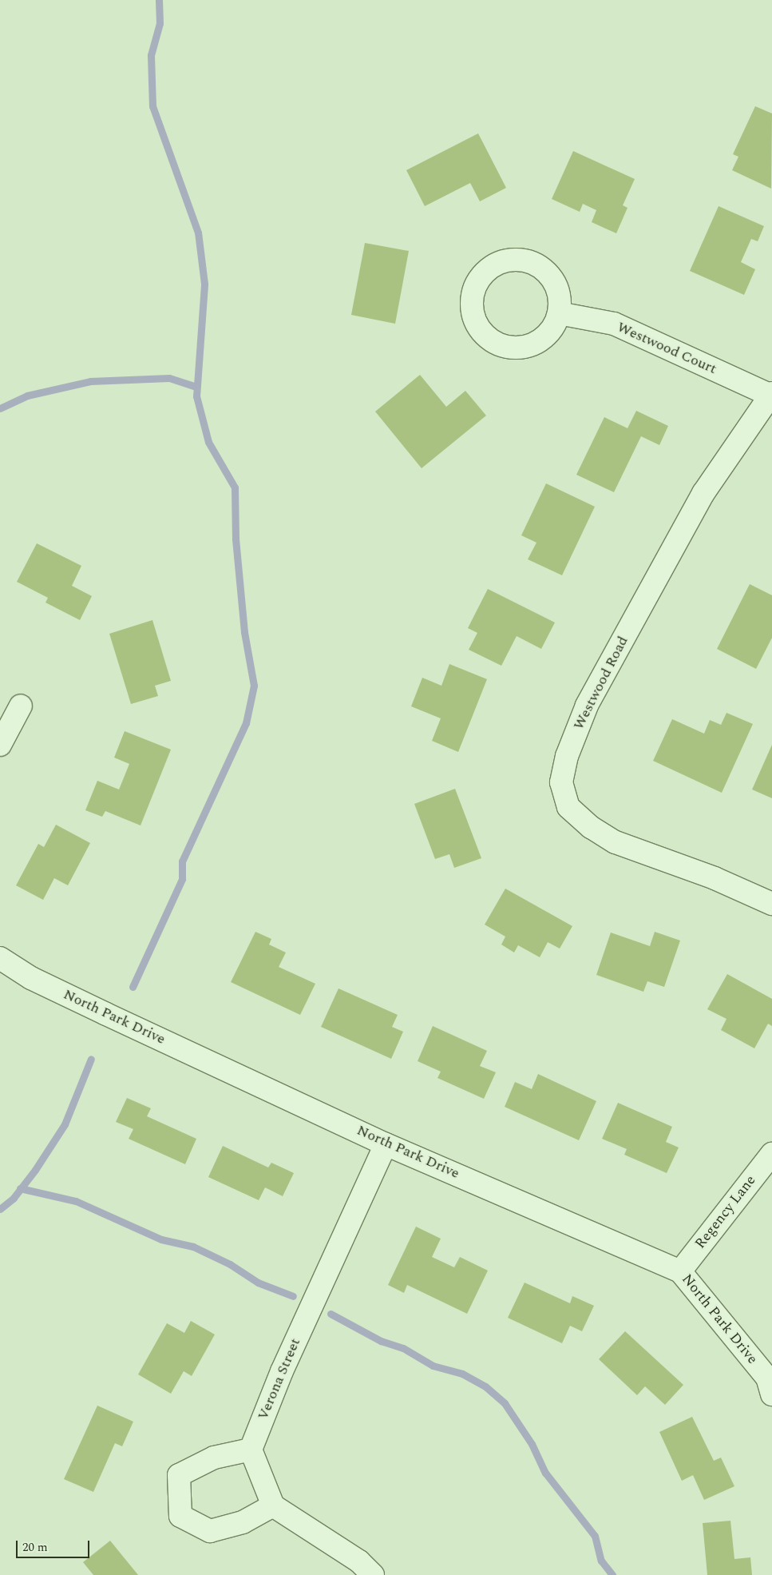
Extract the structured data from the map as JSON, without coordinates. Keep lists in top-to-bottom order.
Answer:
{
  "streets": {
    "street": [
      "Westwood Court",
      "Westwood Road",
      "North Park Drive",
      "Regency Lane",
      "Verona Street"
    ]
  },
  "crossings": [
    ["Westwood Court", "Westwood Road"],
    ["North Park Drive", "Regency Lane"],
    ["North Park Drive", "Verona Street"]
  ],
  "scale_bar": "20 m"
}
